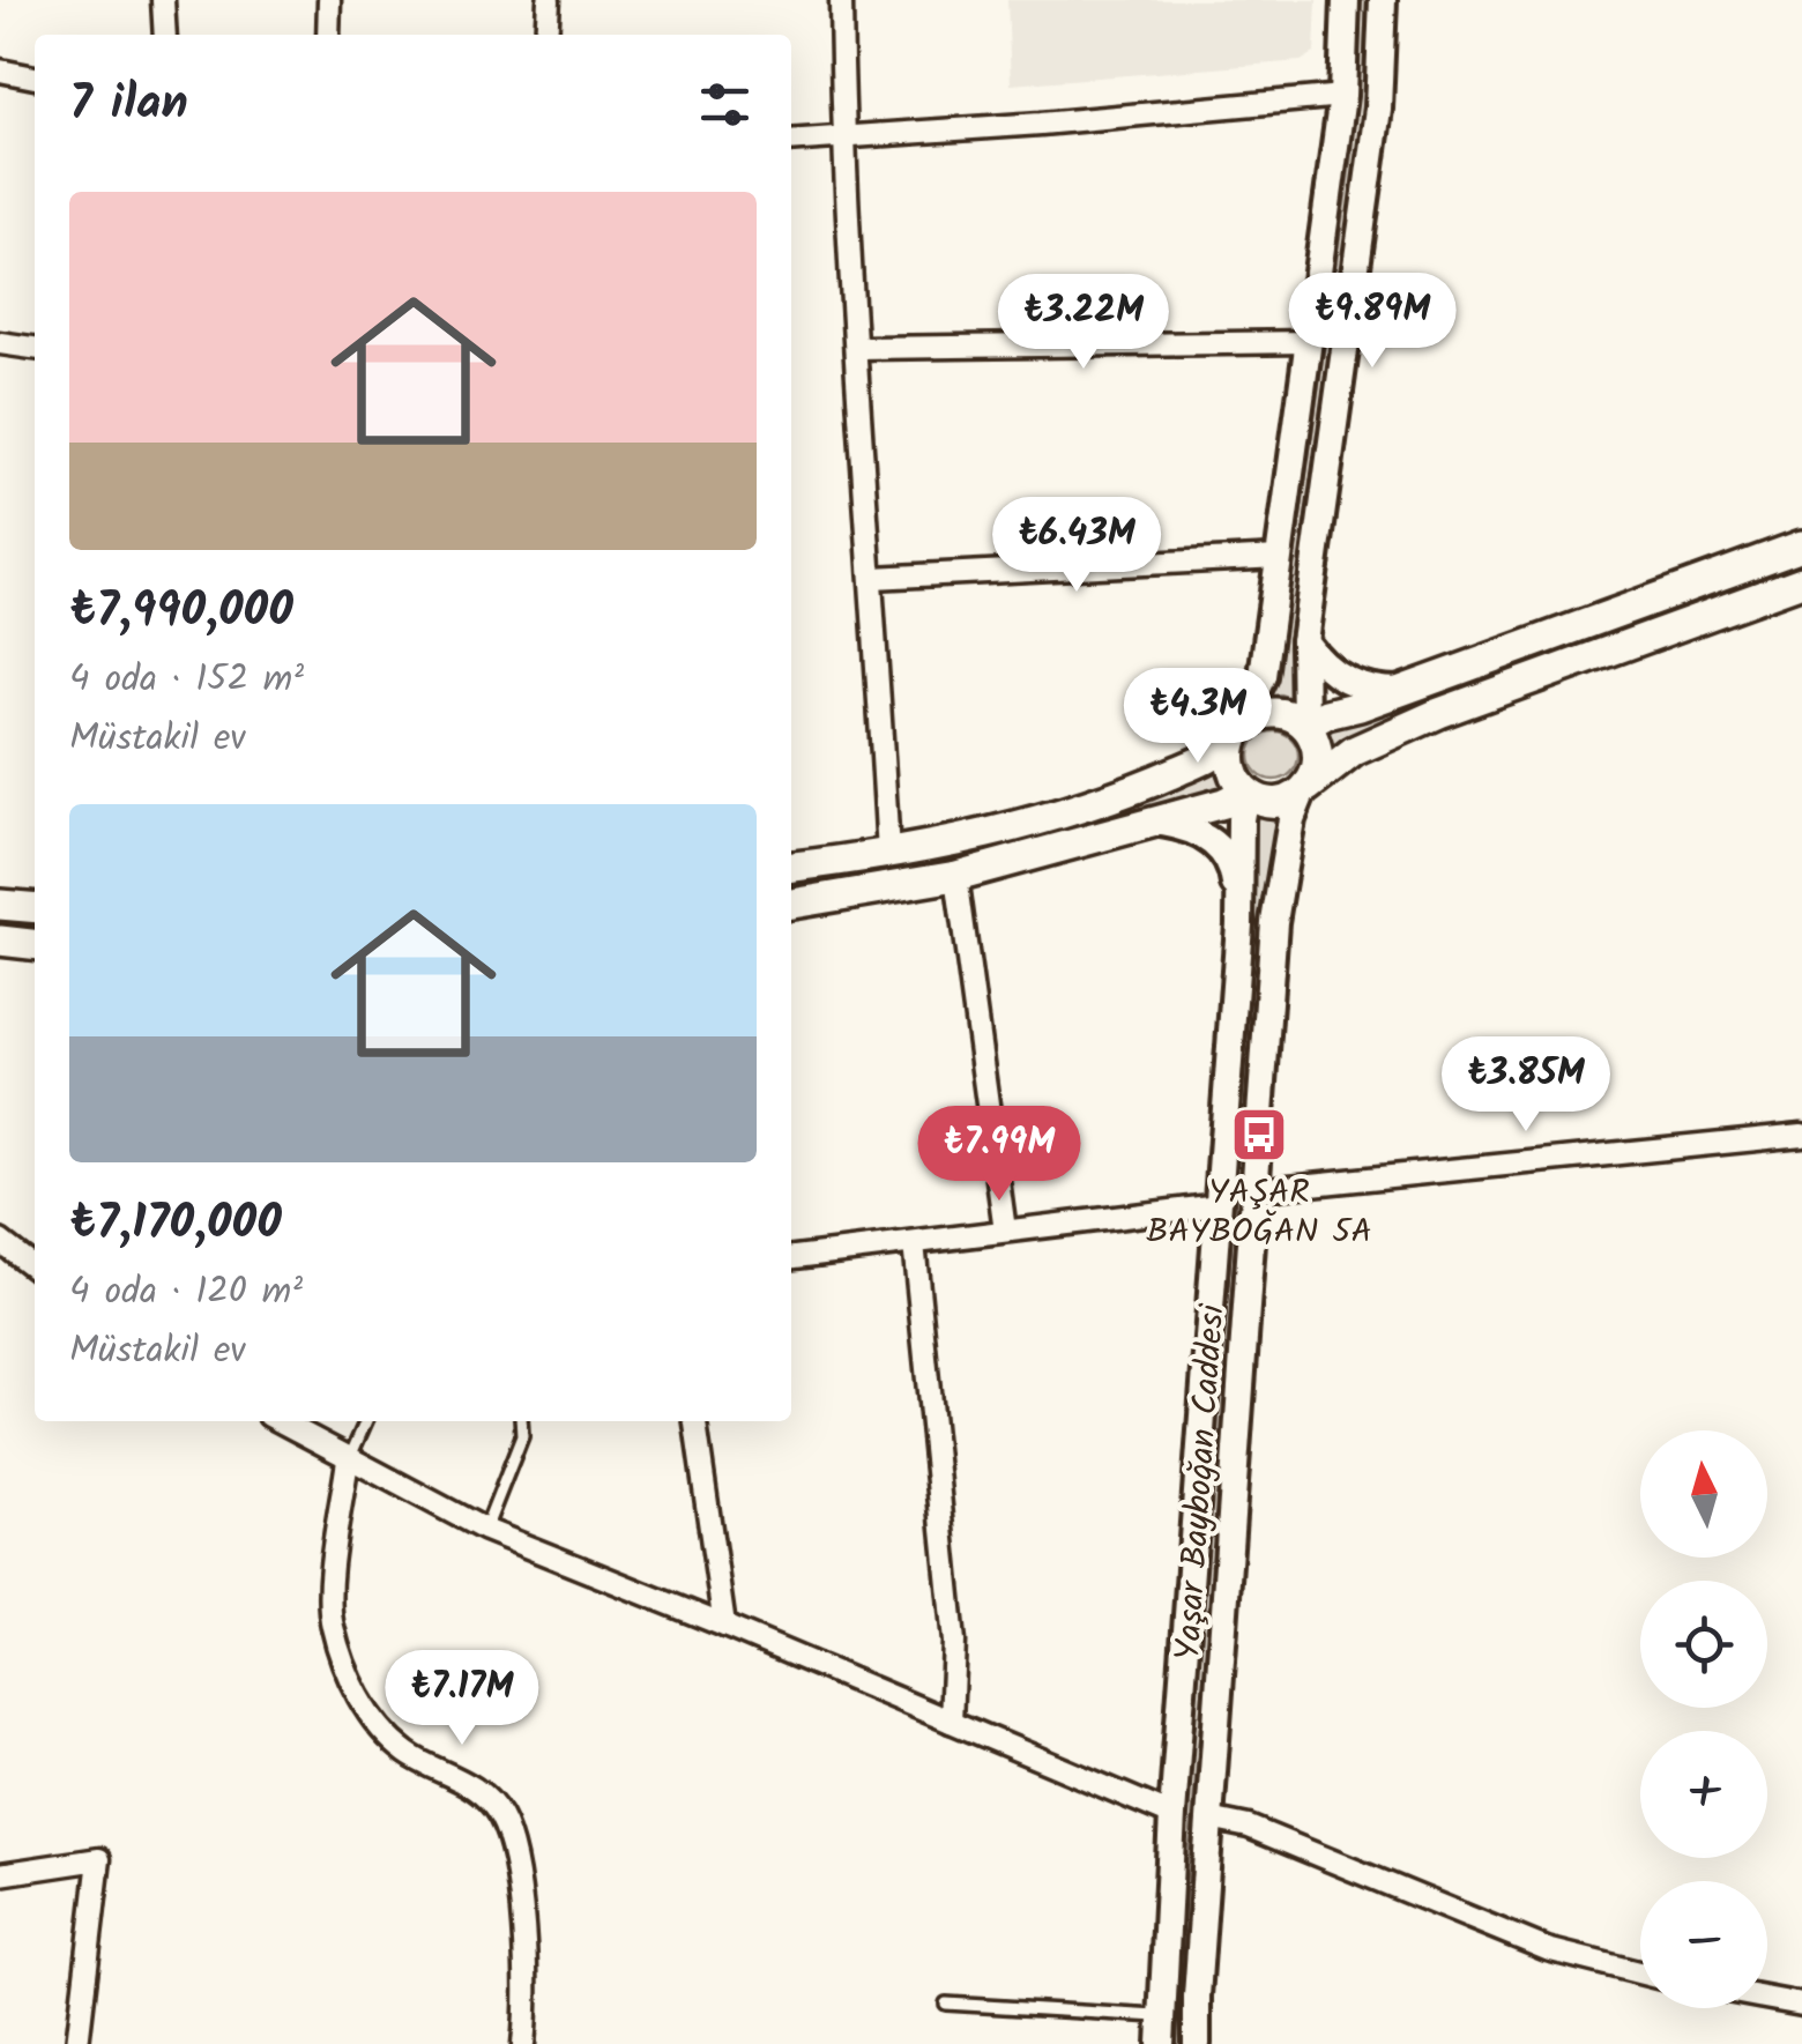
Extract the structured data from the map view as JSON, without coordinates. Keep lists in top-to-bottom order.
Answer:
{
  "streets": {
    "street": ["Yaşar Bayboğan Caddesi"]
  },
  "places": {
    "bus stop": ["YAŞAR BAYBOĞAN 5A"]
  },
  "north": "top",
  "page": {
    "heading": "7 ilan",
    "list": [
      {
        "name": "₺7,990,000",
        "note": "4 oda · 152 m² · Müstakil ev"
      },
      {
        "name": "₺7,170,000",
        "note": "4 oda · 120 m² · Müstakil ev"
      }
    ],
    "price": [
      "₺9.89M",
      "₺3.22M",
      "₺6.43M",
      "₺4.3M",
      "₺3.85M",
      "₺7.99M",
      "₺7.17M"
    ],
    "map_buttons": ["+", "−"]
  }
}
